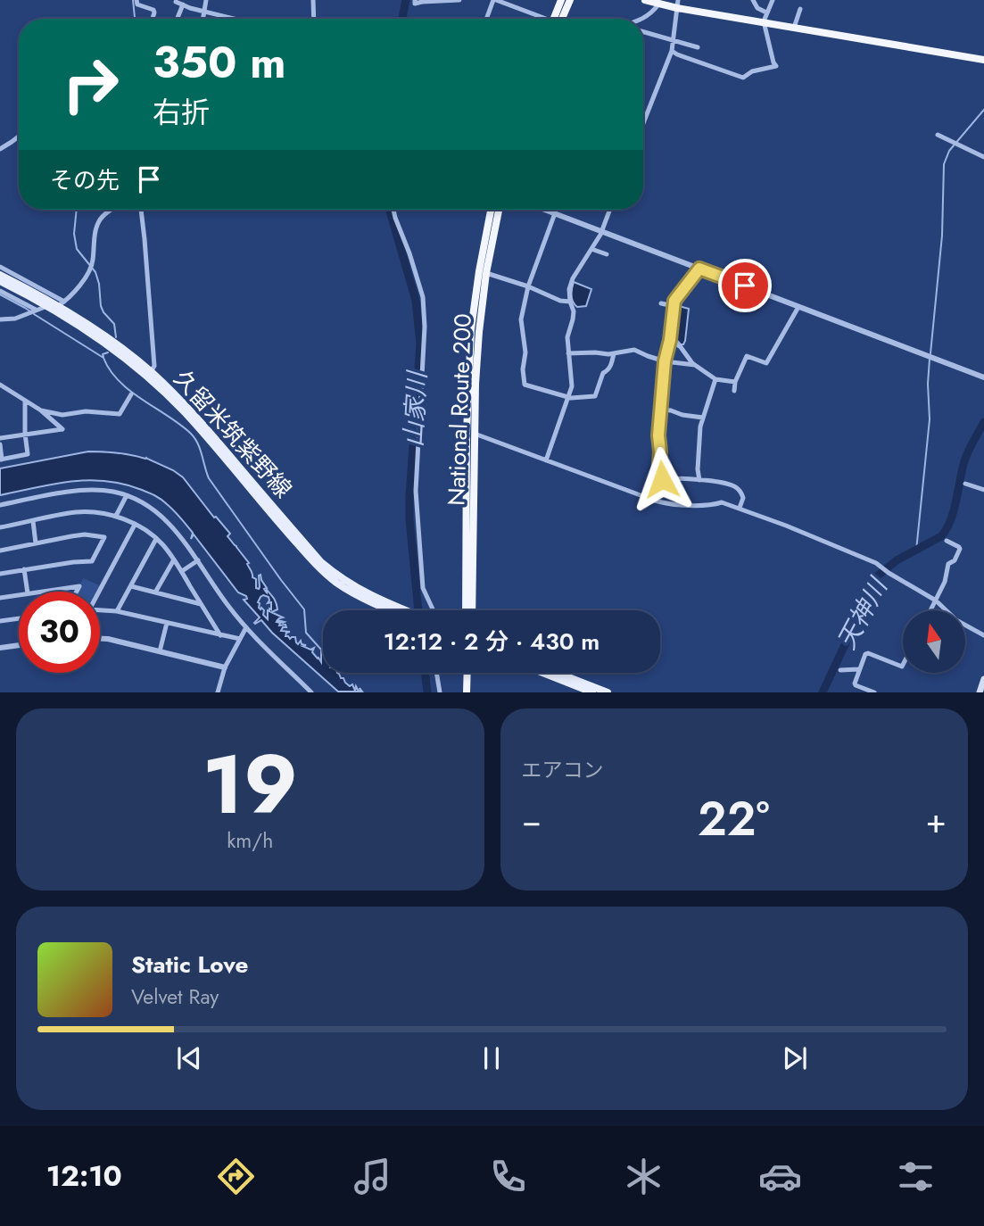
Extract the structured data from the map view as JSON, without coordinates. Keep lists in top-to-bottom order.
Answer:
{
  "streets": {
    "highway": ["National Route 200"],
    "main road": ["久留米筑紫野線"]
  },
  "water": ["山家川", "天神川"],
  "north": "top",
  "page": {
    "turn": ["350 m", "右折"],
    "then": "その先",
    "limit": "30",
    "trip": "12:12 · 2 分 · 430 m",
    "tile": [
      ["19", "km/h"],
      "エアコン"
    ],
    "heat": ["−", "22°", "+"],
    "song": ["Static Love", "Velvet Ray"],
    "tabs": "12:10"
  }
}
